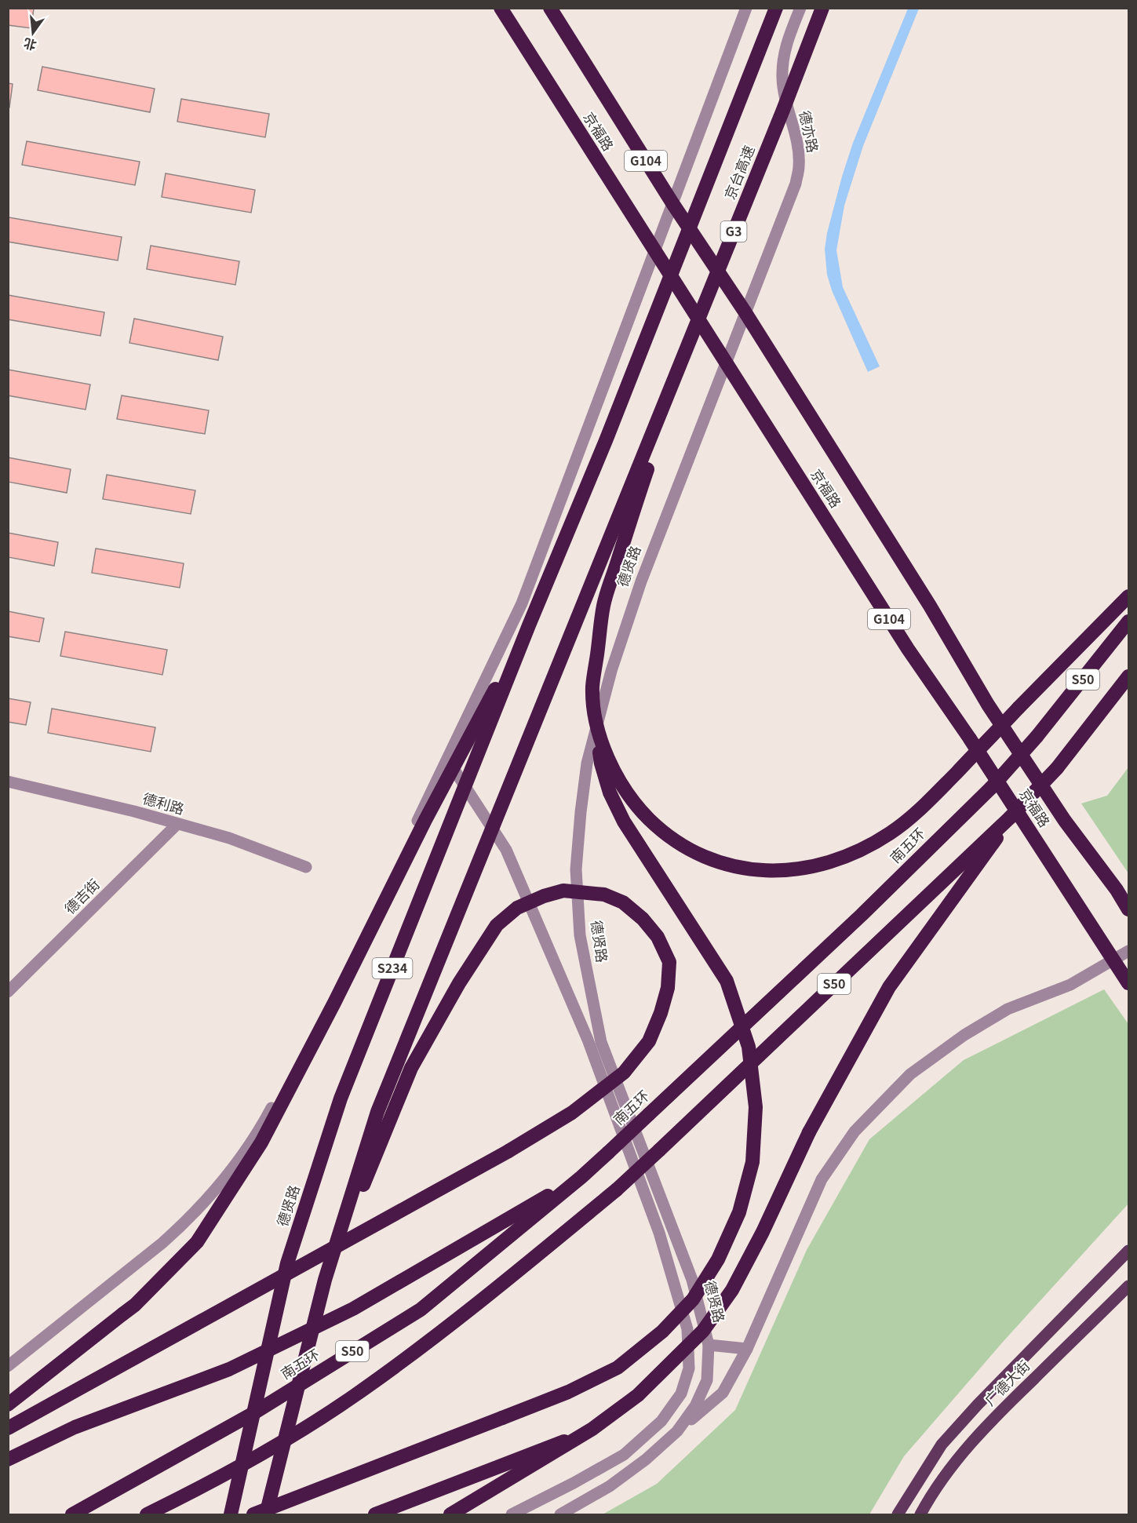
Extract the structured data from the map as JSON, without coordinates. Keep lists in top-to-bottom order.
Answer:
{
  "streets": {
    "highway": [
      "京福路",
      "G104",
      "京台高速",
      "G3",
      "德贤路",
      "S50",
      "南五环",
      "S234"
    ],
    "main road": ["广德大街"],
    "street": ["德亦路", "德利路", "德吉街"]
  },
  "crossings": [
    ["京福路", "德亦路"],
    ["京福路", "德贤路"],
    ["德亦路", "德贤路"],
    ["京台高速", "德贤路"],
    ["德利路", "德吉街"]
  ],
  "north": "bottom"
}
